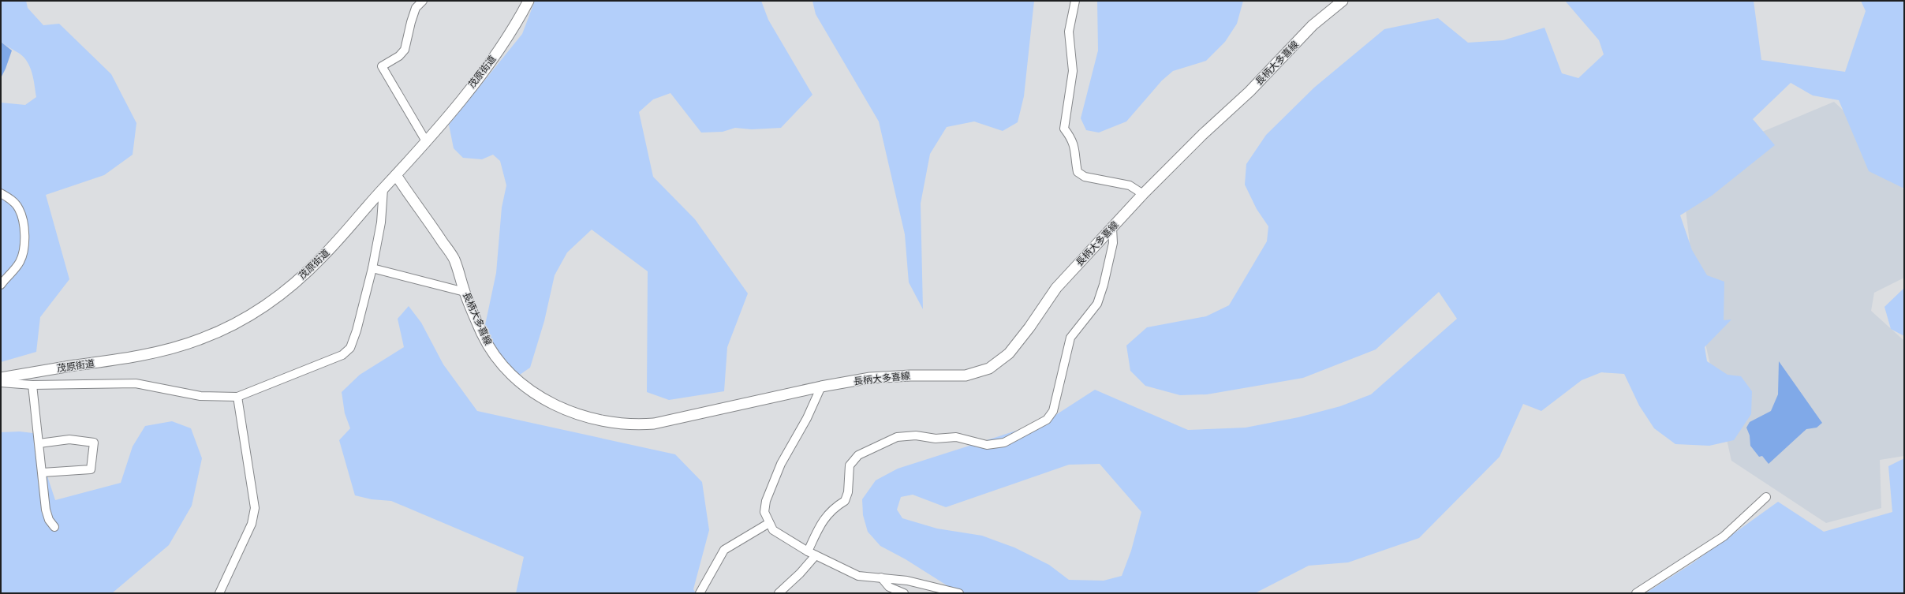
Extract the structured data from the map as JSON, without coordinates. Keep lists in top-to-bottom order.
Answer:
{
  "streets": {
    "main road": ["長柄大多喜線", "茂原街道"]
  },
  "crossings": [
    ["長柄大多喜線", "茂原街道"]
  ]
}
